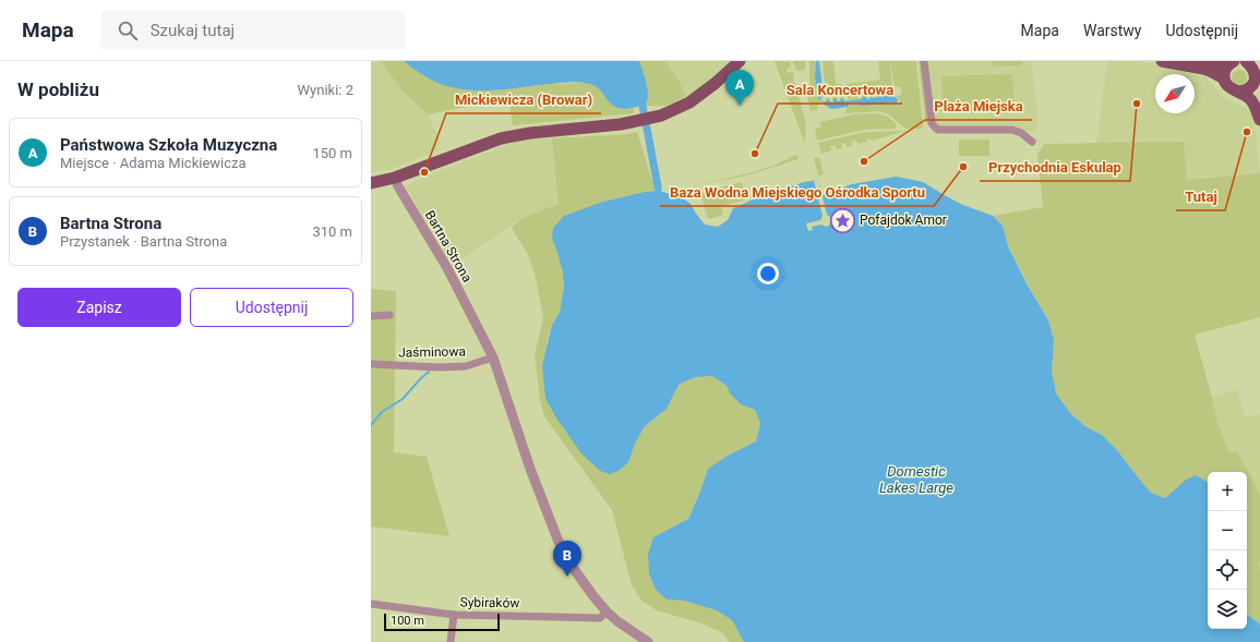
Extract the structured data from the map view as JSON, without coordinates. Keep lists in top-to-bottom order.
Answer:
{
  "streets": {
    "street": ["Bartna Strona", "Jaśminowa", "Sybiraków"]
  },
  "crossings": [
    ["Bartna Strona", "Jaśminowa"],
    ["Bartna Strona", "Sybiraków"]
  ],
  "water": ["Domestic Lakes Large"],
  "places": {
    "other": [
      "Przychodnia Eskulap",
      "Tutaj",
      "Sala Koncertowa",
      "Plaża Miejska",
      "Baza Wodna Miejskiego Ośrodka Sportu",
      "Mickiewicza (Browar)"
    ],
    "place": ["Pofajdok Amor"]
  },
  "scale_bar": "100 m",
  "north": "bottom left",
  "page": {
    "header": "Mapa",
    "search": "Szukaj tutaj",
    "nav": ["Mapa", "Warstwy", "Udostępnij"],
    "heading": ["W pobliżu", "Wyniki: 2"],
    "pins": ["A", "B"],
    "list": [
      {
        "mark": "A",
        "name": "Państwowa Szkoła Muzyczna",
        "note": "Miejsce · Adama Mickiewicza",
        "value": "150 m"
      },
      {
        "mark": "B",
        "name": "Bartna Strona",
        "note": "Przystanek · Bartna Strona",
        "value": "310 m"
      }
    ],
    "buttons": ["Zapisz", "Udostępnij"],
    "map_buttons": ["+", "−"],
    "scale": "100 m"
  }
}
